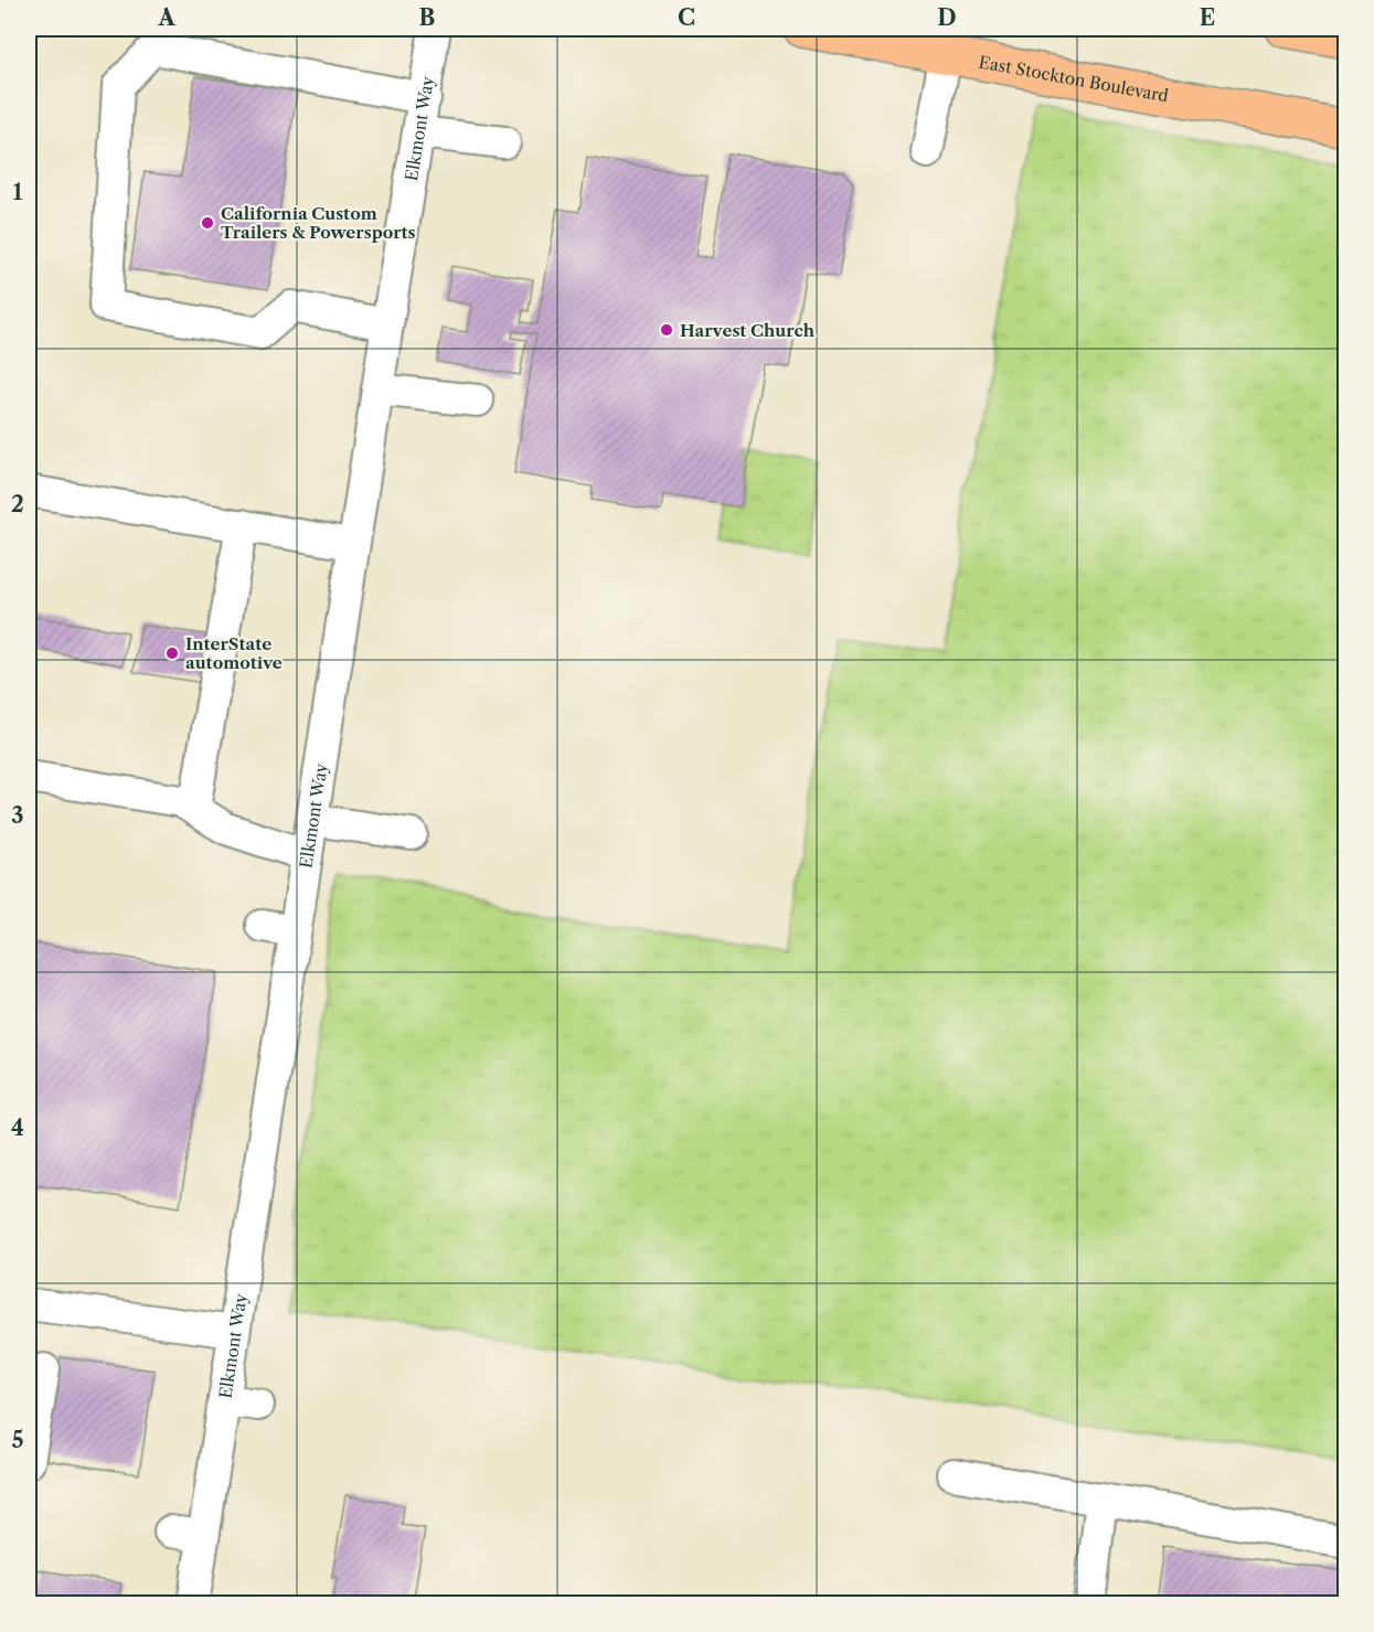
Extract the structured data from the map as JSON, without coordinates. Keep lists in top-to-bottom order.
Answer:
{
  "streets": {
    "main road": ["East Stockton Boulevard"],
    "street": ["Elkmont Way"]
  },
  "places": ["California Custom Trailers & Powersports", "Harvest Church", "InterState automotive"],
  "grid": {
    "columns": [
      "A",
      "B",
      "C",
      "D",
      "E"
    ],
    "rows": [
      "1",
      "2",
      "3",
      "4",
      "5"
    ]
  }
}
